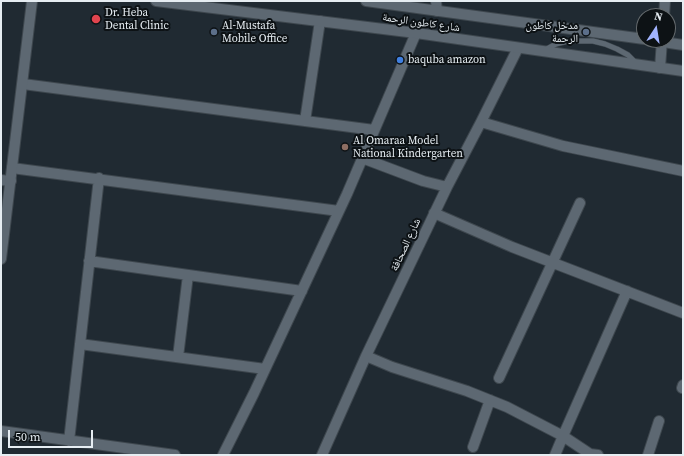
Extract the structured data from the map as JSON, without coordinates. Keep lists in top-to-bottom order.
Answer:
{
  "streets": {
    "street": ["شارع كاطون الرحمة", "شارع الصحافة"]
  },
  "crossings": [
    ["شارع كاطون الرحمة", "شارع الصحافة"]
  ],
  "places": [
    "Dr. Heba Dental Clinic",
    "Al-Mustafa Mobile Office",
    "مدخل كاطون الرحمة",
    "baquba amazon",
    "Al Omaraa Model National Kindergarten"
  ],
  "scale_bar": "50 m",
  "north": "top"
}
